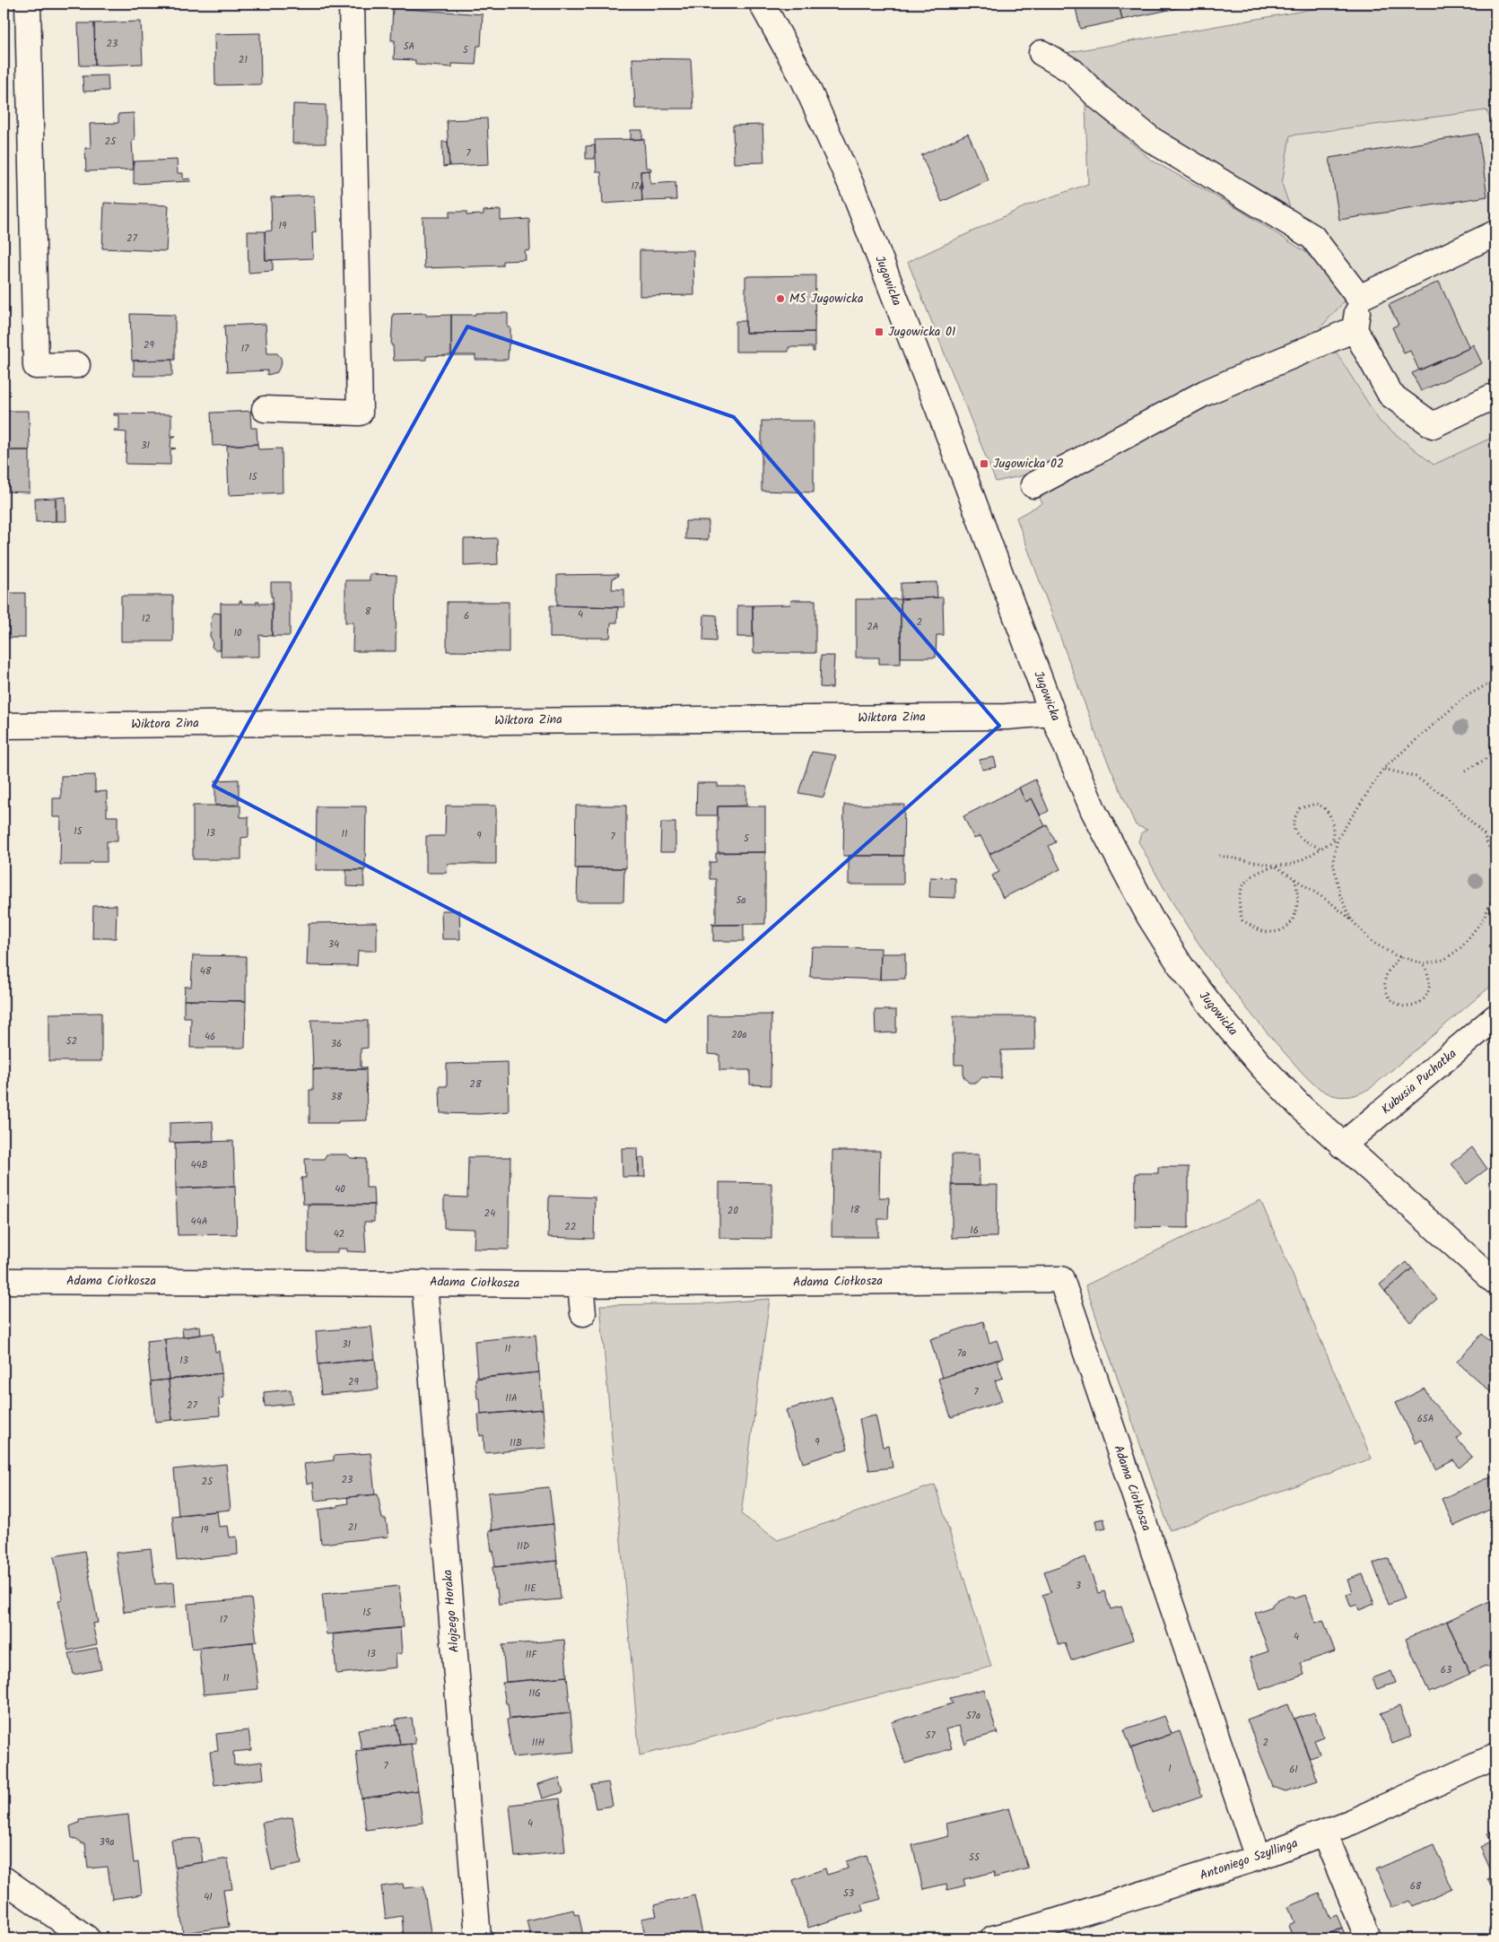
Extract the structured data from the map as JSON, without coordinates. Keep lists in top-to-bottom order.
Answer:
{
  "streets": {
    "street": [
      "Jugowicka",
      "Wiktora Zina",
      "Kubusia Puchatka",
      "Adama Ciołkosza",
      "Alojzego Horaka",
      "Antoniego Szyllinga"
    ]
  },
  "crossings": [
    ["Jugowicka", "Wiktora Zina"],
    ["Jugowicka", "Kubusia Puchatka"],
    ["Adama Ciołkosza", "Alojzego Horaka"],
    ["Adama Ciołkosza", "Antoniego Szyllinga"]
  ],
  "places": {
    "other": ["MS Jugowicka"],
    "transit": ["Jugowicka 01", "Jugowicka 02"]
  },
  "house_numbers": [
    "23",
    "5A",
    "5",
    "21",
    "25",
    "7",
    "17A",
    "19",
    "27",
    "29",
    "17",
    "31",
    "15",
    "8",
    "4",
    "6",
    "12",
    "2",
    "2A",
    "10",
    "15",
    "13",
    "11",
    "9",
    "7",
    "5",
    "5a",
    "34",
    "48",
    "20a",
    "46",
    "52",
    "36",
    "28",
    "38",
    "44B",
    "40",
    "18",
    "20",
    "24",
    "44A",
    "22",
    "16",
    "42",
    "31",
    "11",
    "7a",
    "13",
    "29",
    "7",
    "11A",
    "27",
    "65A",
    "9",
    "11B",
    "23",
    "25",
    "21",
    "19",
    "11D",
    "3",
    "11E",
    "15",
    "17",
    "4",
    "13",
    "11F",
    "63",
    "11",
    "11G",
    "57a",
    "57",
    "11H",
    "2",
    "7",
    "1",
    "61",
    "4",
    "39a",
    "55",
    "68",
    "53",
    "41"
  ]
}
